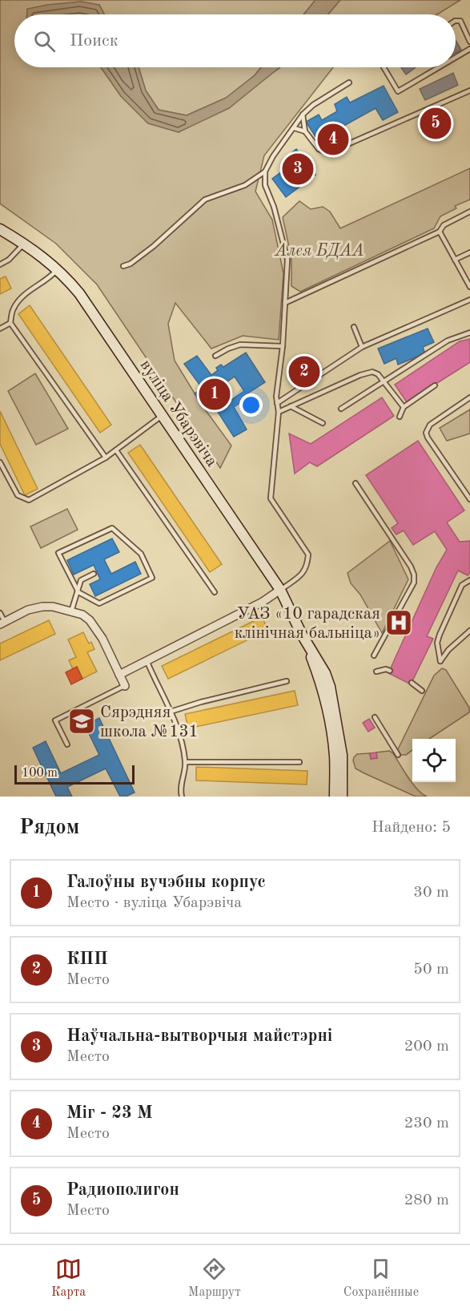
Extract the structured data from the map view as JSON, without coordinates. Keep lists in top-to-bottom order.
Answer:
{
  "streets": {
    "main road": ["вуліца Убарэвіча"]
  },
  "parks": ["Алея БДАА"],
  "places": {
    "hospital": ["УАЗ «10 гарадская клінічная бальніца»"],
    "school or university": ["Сярэдняя школа №131"]
  },
  "scale_bar": "100 m",
  "page": {
    "search": "Поиск",
    "pins": [
      "5",
      "4",
      "3",
      "2",
      "1"
    ],
    "scale": "100 m",
    "heading": ["Рядом", "Найдено: 5"],
    "list": [
      {
        "mark": "1",
        "name": "Галоўны вучэбны корпус",
        "note": "Место · вуліца Убарэвіча",
        "value": "30 m"
      },
      {
        "mark": "2",
        "name": "КПП",
        "note": "Место",
        "value": "50 m"
      },
      {
        "mark": "3",
        "name": "Наўчальна-вытворчыя майстэрні",
        "note": "Место",
        "value": "200 m"
      },
      {
        "mark": "4",
        "name": "Міг - 23 М",
        "note": "Место",
        "value": "230 m"
      },
      {
        "mark": "5",
        "name": "Радиополигон",
        "note": "Место",
        "value": "280 m"
      }
    ],
    "nav": ["Карта", "Маршрут", "Сохранённые"]
  }
}
